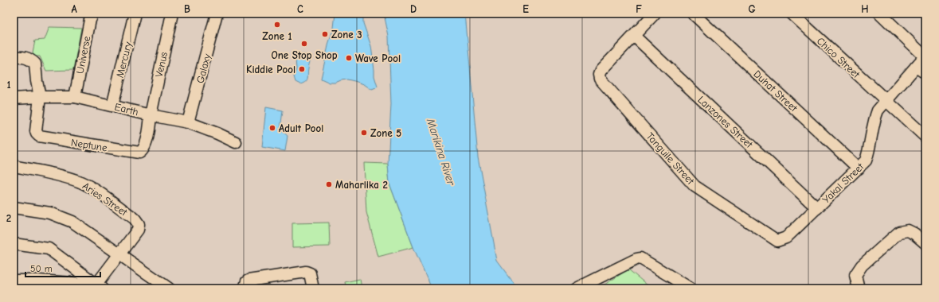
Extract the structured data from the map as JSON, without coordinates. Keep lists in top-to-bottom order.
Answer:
{
  "streets": {
    "street": [
      "Universe",
      "Chico Street",
      "Mercury",
      "Venus",
      "Galaxy",
      "Duhat Street",
      "Earth",
      "Lanzones Street",
      "Neptune",
      "Tanguile Street",
      "Yakal Street",
      "Aries Street"
    ]
  },
  "crossings": [
    ["Universe", "Earth"],
    ["Chico Street", "Yakal Street"],
    ["Mercury", "Earth"],
    ["Venus", "Earth"],
    ["Venus", "Neptune"],
    ["Galaxy", "Earth"],
    ["Duhat Street", "Yakal Street"],
    ["Earth", "Neptune"],
    ["Lanzones Street", "Tanguile Street"],
    ["Lanzones Street", "Yakal Street"],
    ["Tanguile Street", "Yakal Street"]
  ],
  "water": ["Marikina River"],
  "places": [
    "Zone 1",
    "Zone 3",
    "One Stop Shop",
    "Wave Pool",
    "Kiddie Pool",
    "Adult Pool",
    "Zone 5",
    "Maharlika 2"
  ],
  "scale_bar": "50 m",
  "grid": {
    "columns": [
      "A",
      "B",
      "C",
      "D",
      "E",
      "F",
      "G",
      "H"
    ],
    "rows": ["1", "2"]
  }
}
